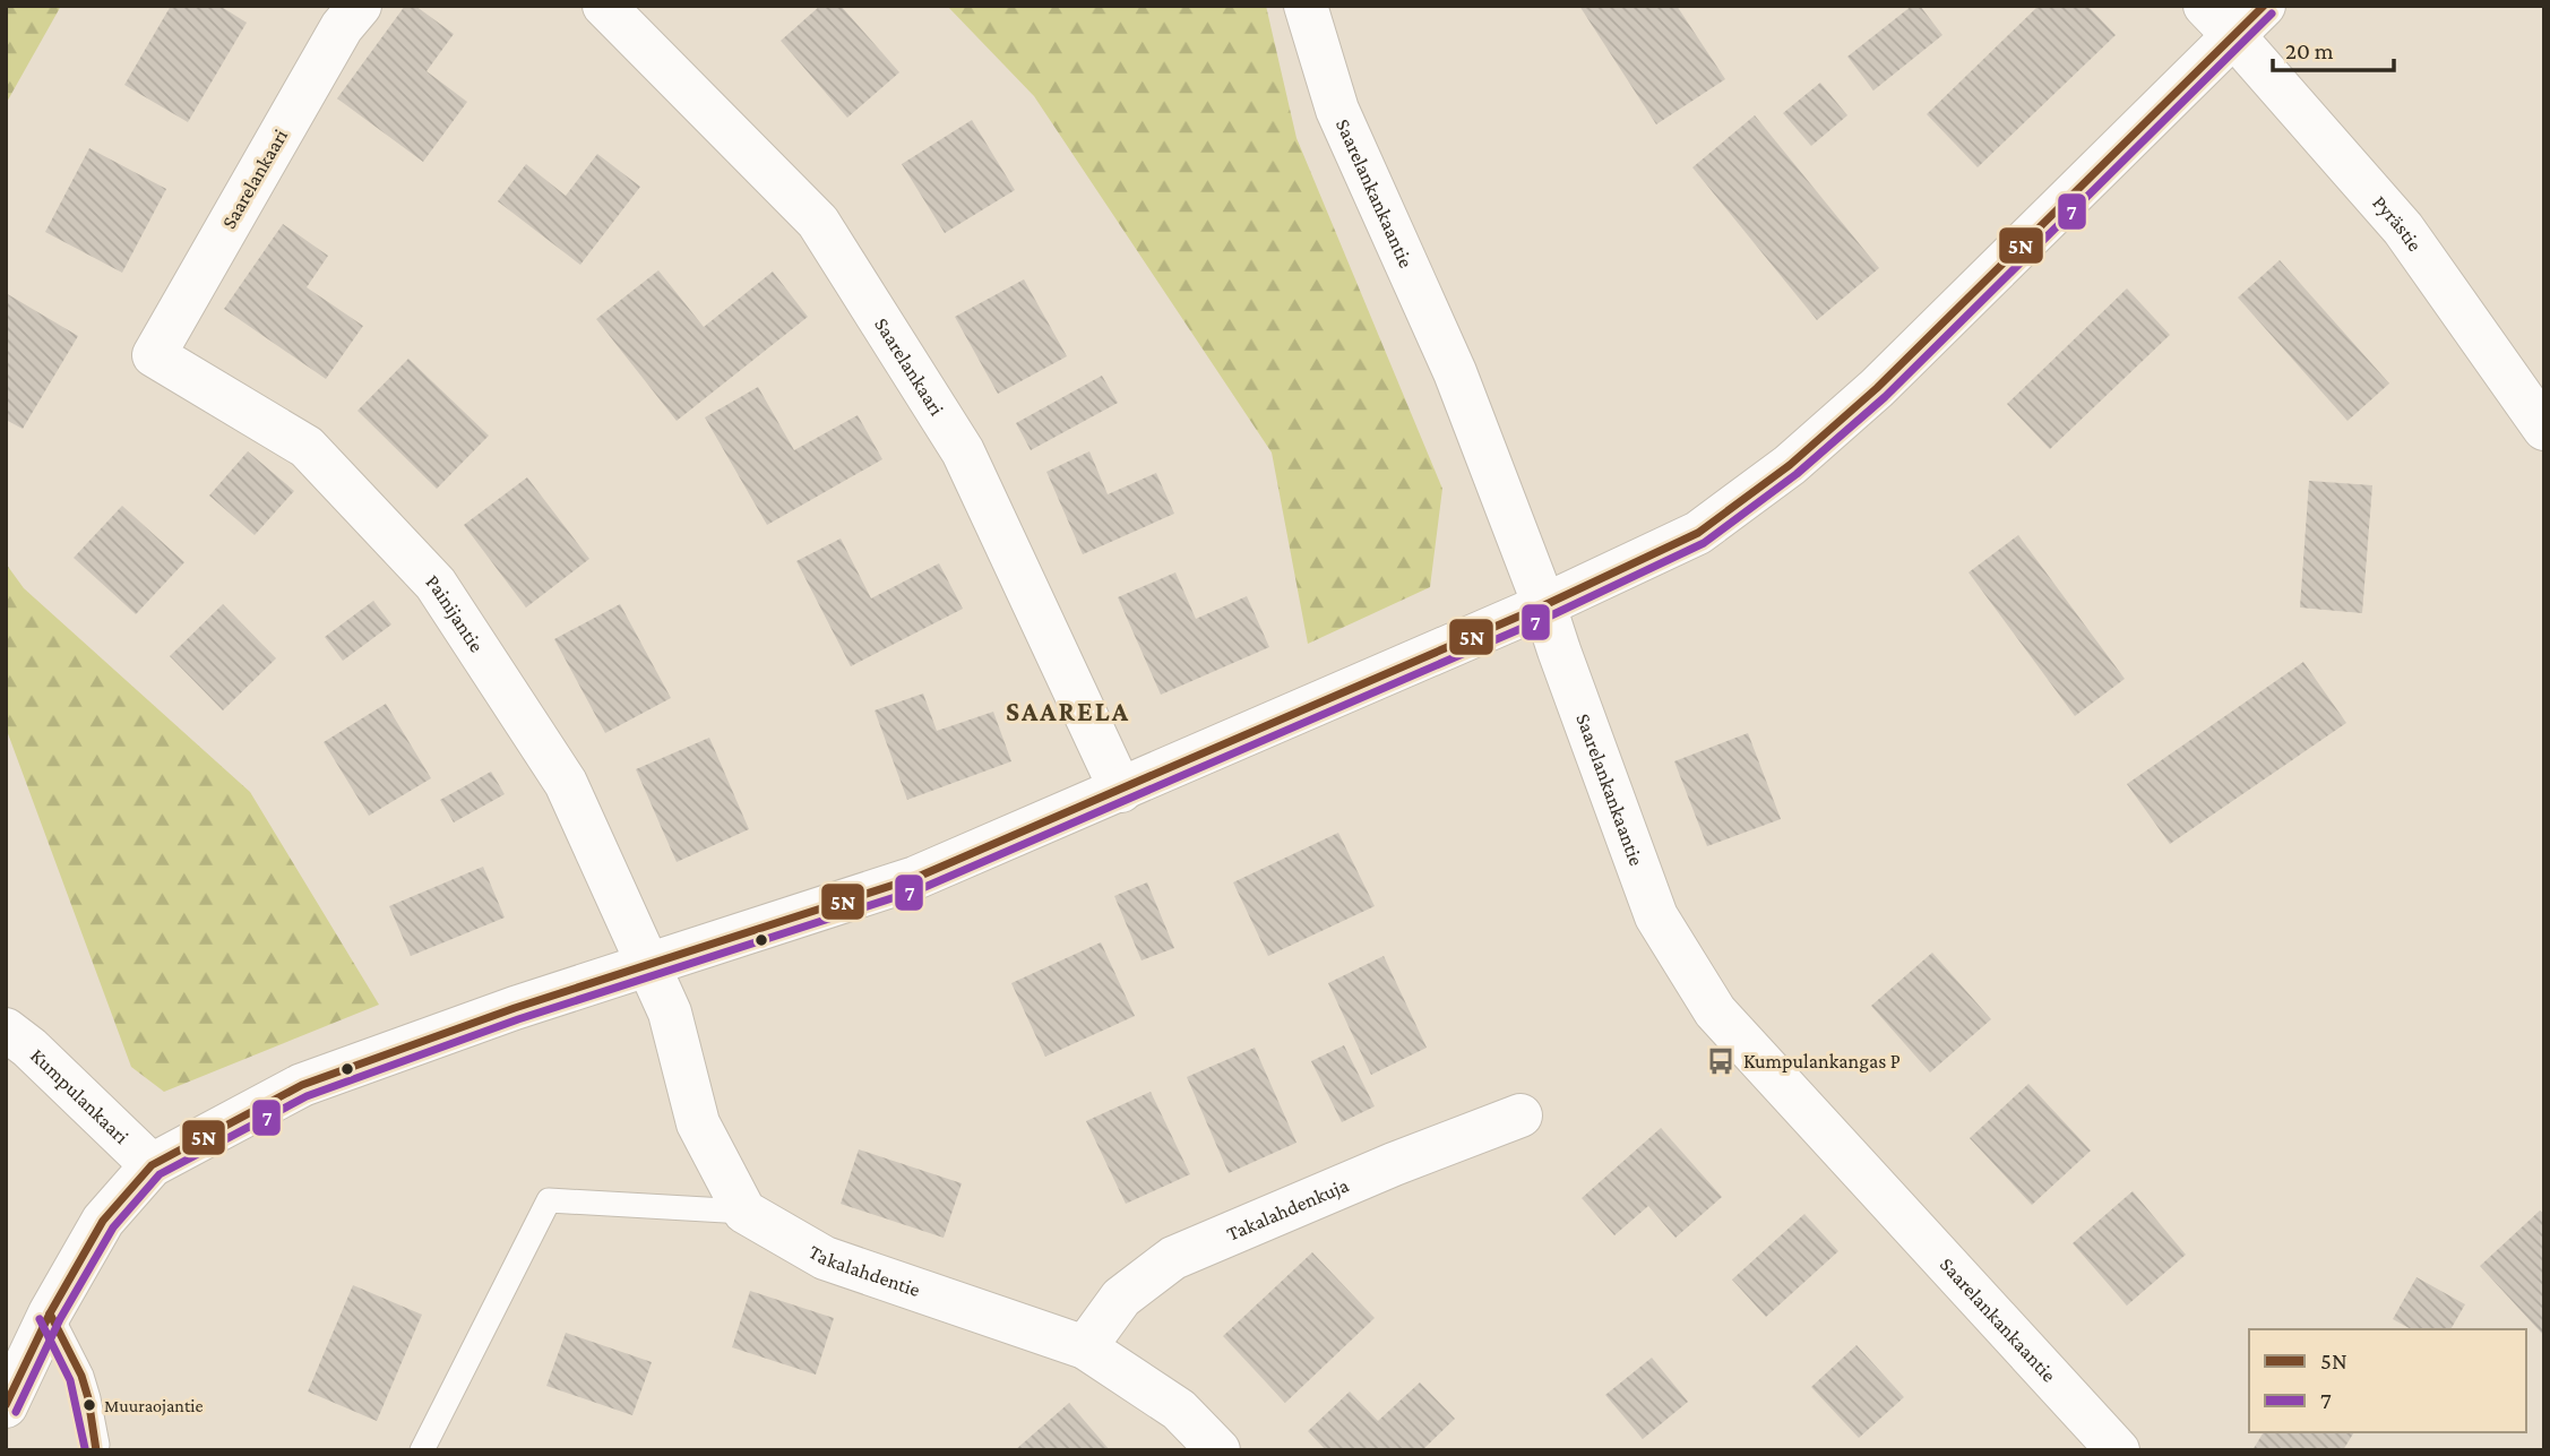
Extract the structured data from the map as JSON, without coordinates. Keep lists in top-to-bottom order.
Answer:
{
  "streets": {
    "street": [
      "Saarelankaari",
      "Saarelankankaantie",
      "Pyrästie",
      "Painijantie",
      "Kumpulankaari",
      "Takalahdenkuja",
      "Takalahdentie"
    ]
  },
  "crossings": [
    ["Saarelankaari", "Painijantie"],
    ["Takalahdenkuja", "Takalahdentie"]
  ],
  "districts": ["SAARELA"],
  "places": {
    "bus stop": ["Kumpulankangas P"],
    "other": ["Muuraojantie"]
  },
  "lines": ["transit line 5N", "transit line 7"],
  "legend": ["5N", "7"],
  "scale_bar": "20 m"
}
